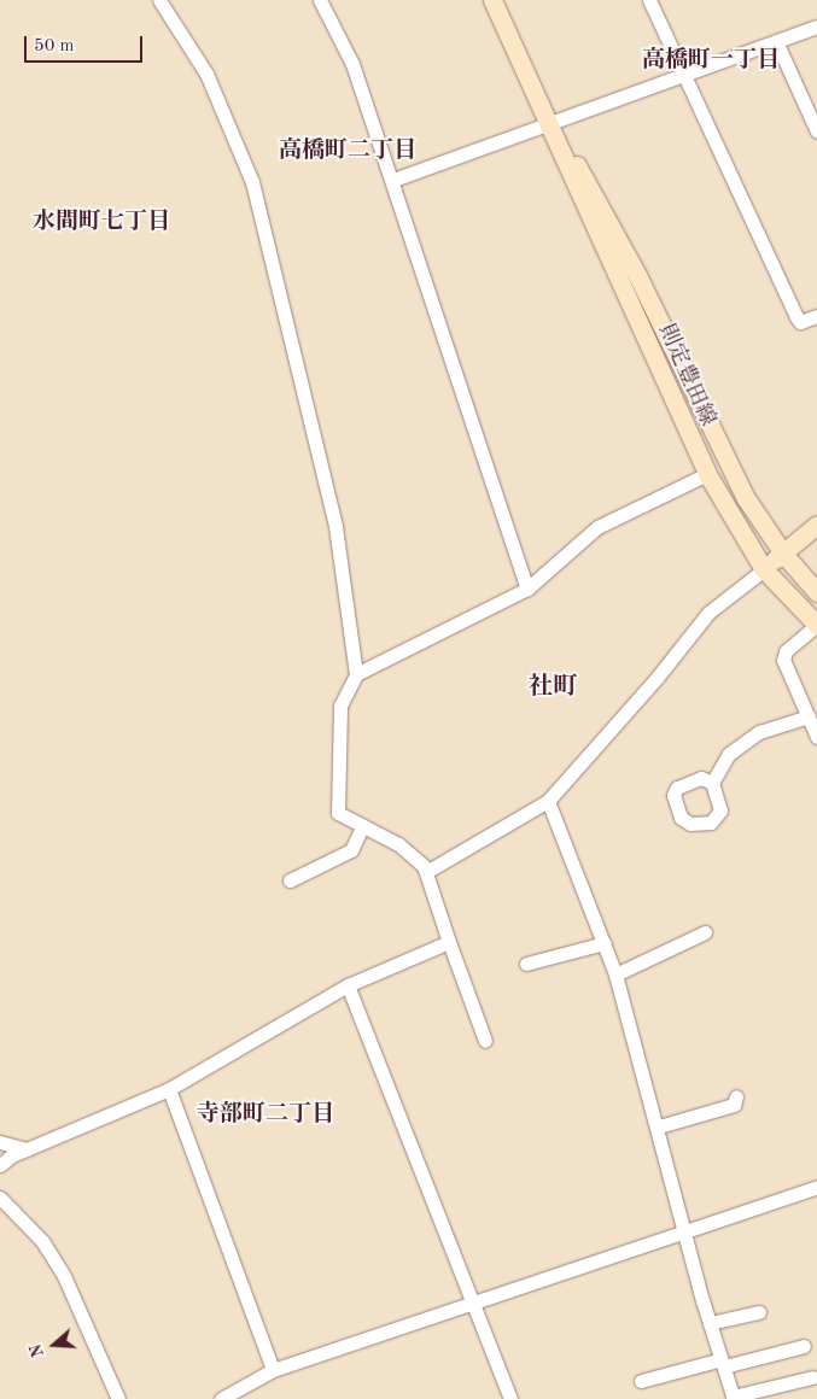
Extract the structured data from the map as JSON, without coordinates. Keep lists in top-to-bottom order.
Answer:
{
  "streets": {
    "main road": ["則定豊田線"]
  },
  "districts": [
    "高橋町一丁目",
    "高橋町二丁目",
    "水間町七丁目",
    "社町",
    "寺部町二丁目"
  ],
  "scale_bar": "50 m",
  "north": "left"
}
